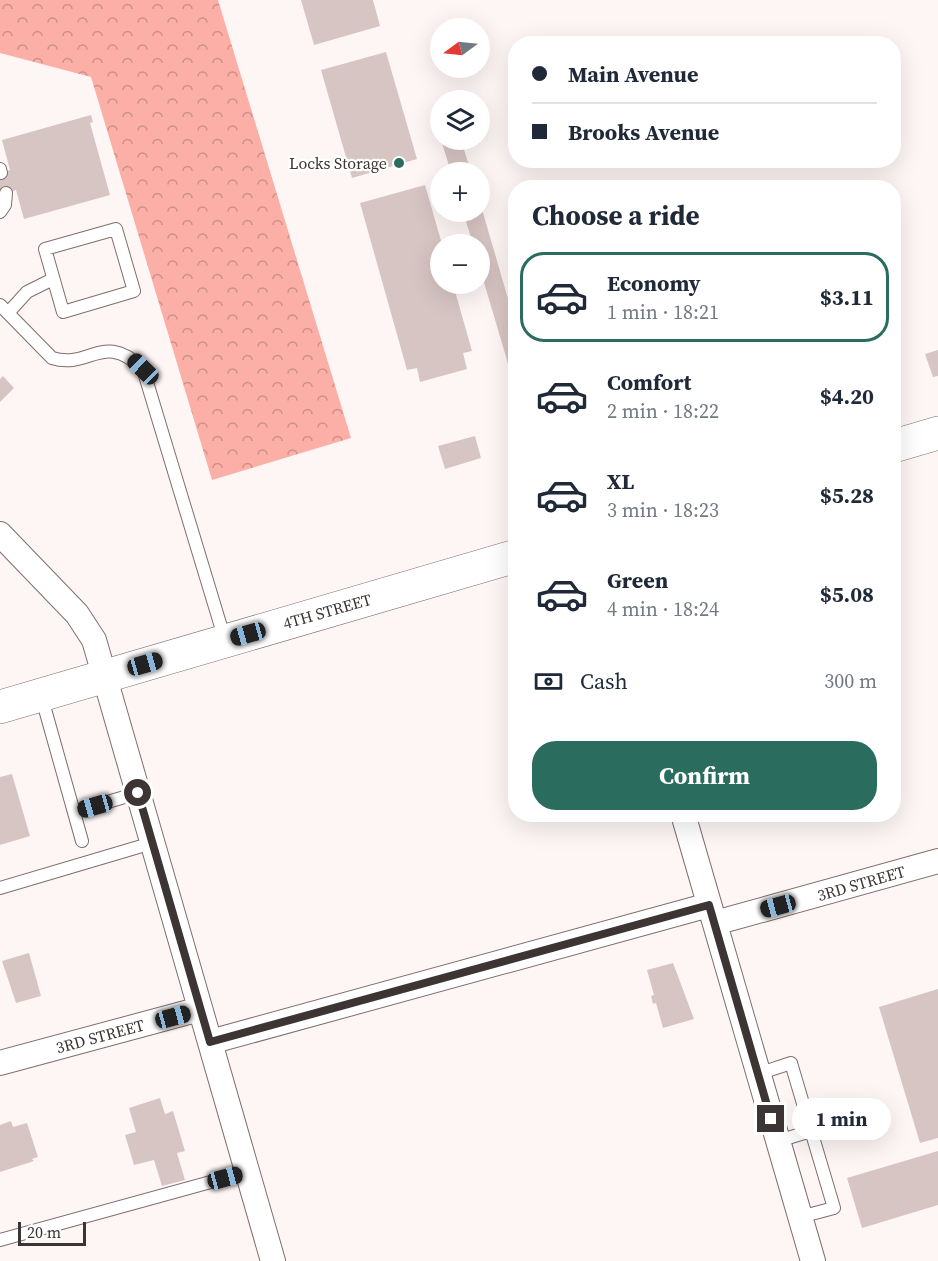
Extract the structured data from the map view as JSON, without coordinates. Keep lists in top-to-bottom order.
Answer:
{
  "streets": {
    "street": ["4TH STREET", "3RD STREET"]
  },
  "places": ["Locks Storage"],
  "scale_bar": "20 m",
  "north": "left",
  "page": {
    "map_buttons": ["+", "−"],
    "banner": ["Main Avenue", "Brooks Avenue"],
    "heading": "Choose a ride",
    "list": [
      {
        "name": "Economy",
        "note": "1 min · 18:21",
        "value": "$3.11"
      },
      {
        "name": "Comfort",
        "note": "2 min · 18:22",
        "value": "$4.20"
      },
      {
        "name": "XL",
        "note": "3 min · 18:23",
        "value": "$5.28"
      },
      {
        "name": "Green",
        "note": "4 min · 18:24",
        "value": "$5.08"
      }
    ],
    "pay": ["Cash", "300 m"],
    "buttons": "Confirm",
    "bubble": "1 min",
    "scale": "20 m"
  }
}
